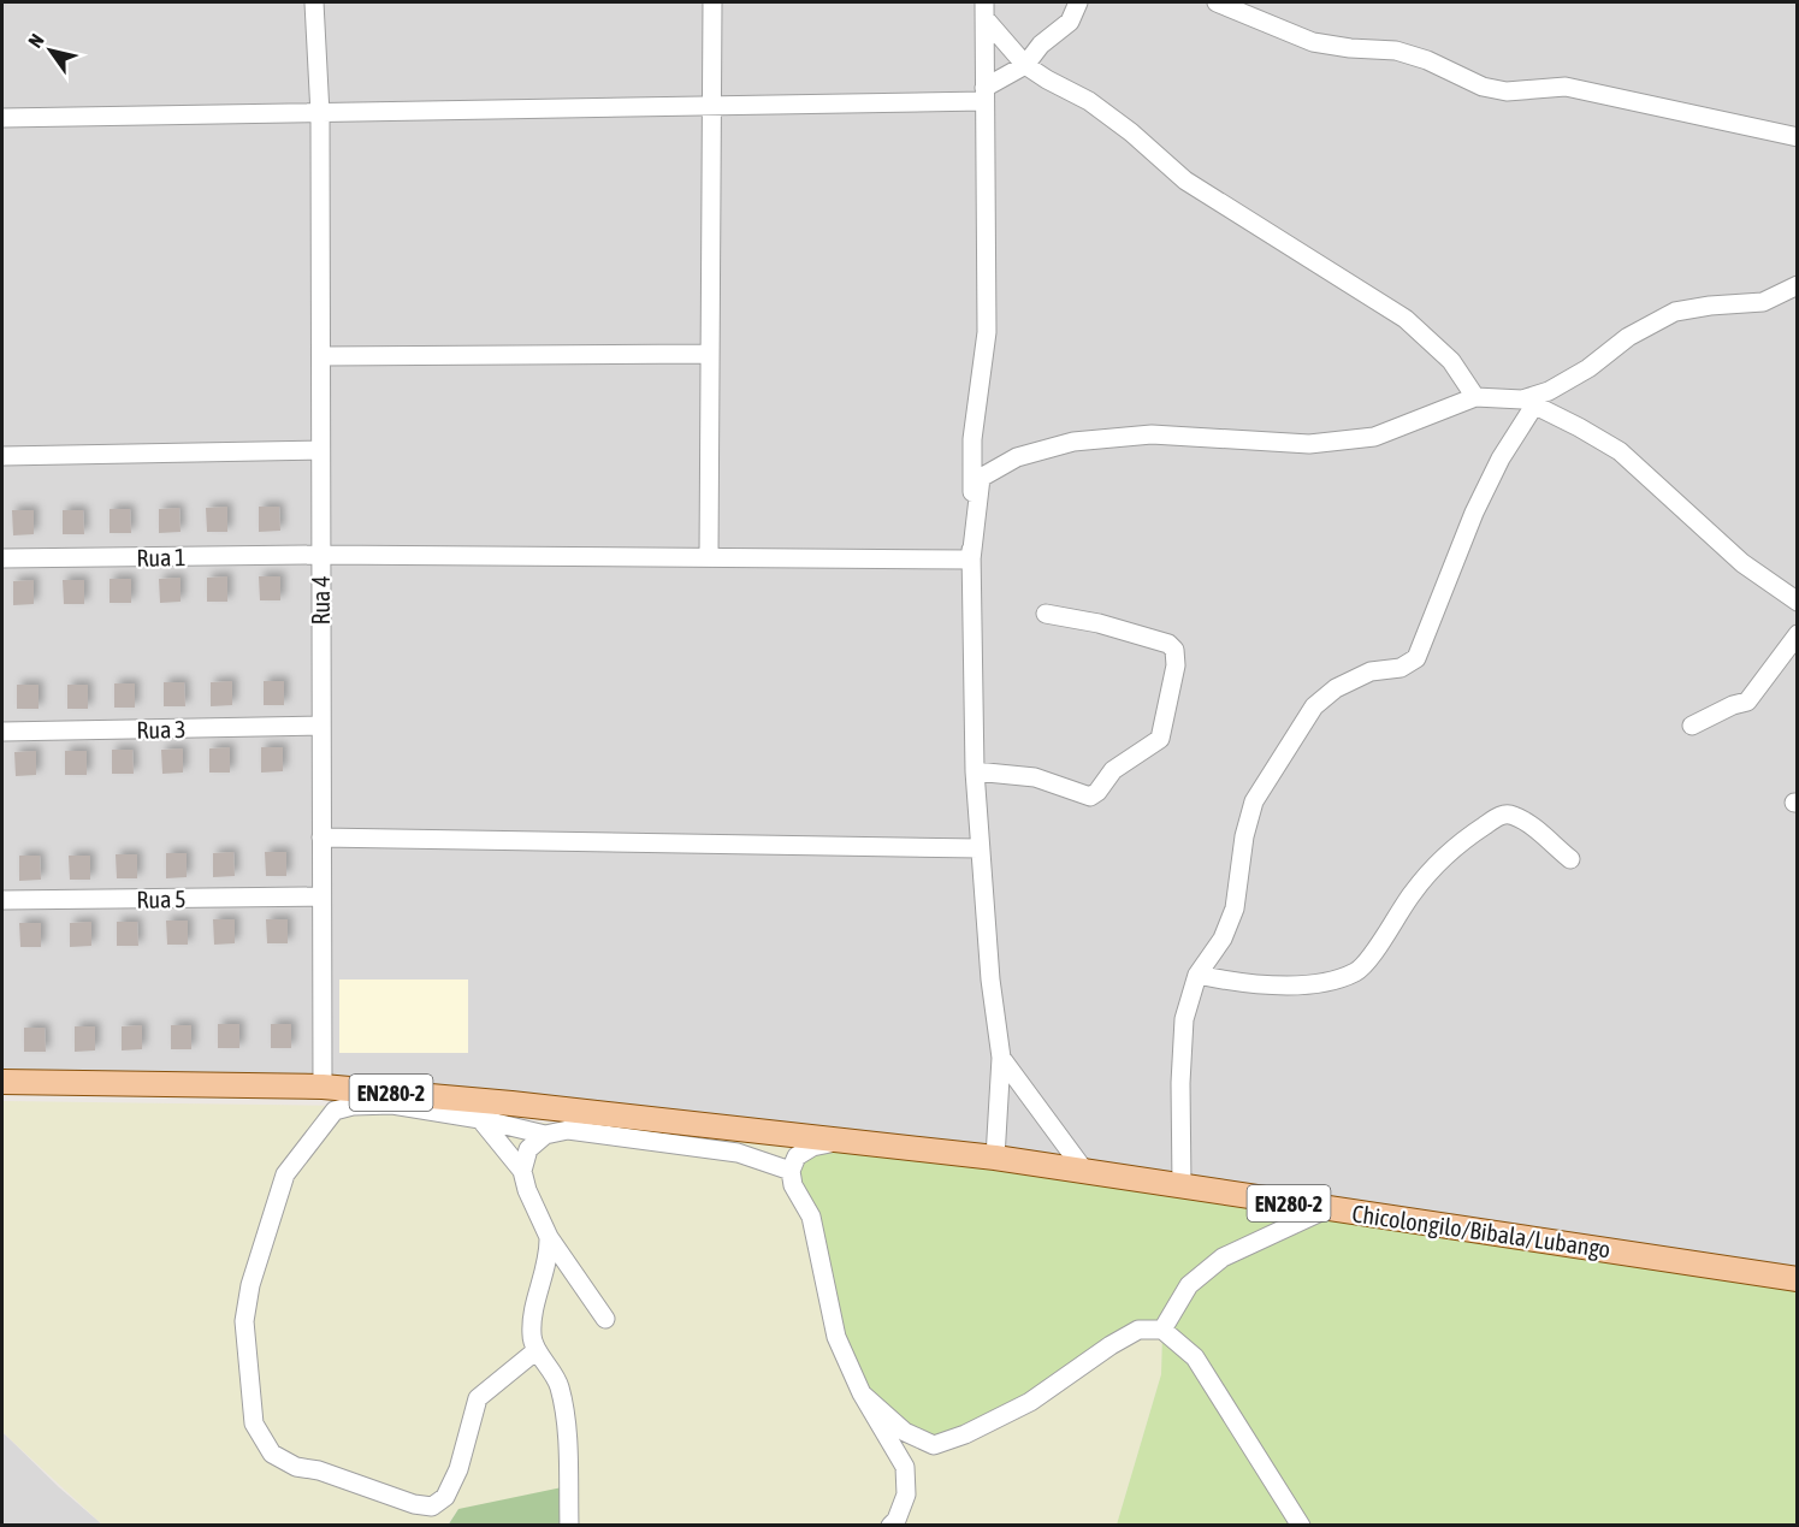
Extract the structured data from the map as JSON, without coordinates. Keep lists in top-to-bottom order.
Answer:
{
  "streets": {
    "main road": ["EN280-2", "Chicolongilo/Bibala/Lubango"],
    "street": [
      "Rua 1",
      "Rua 4",
      "Rua 3",
      "Rua 5"
    ]
  },
  "crossings": [
    ["Rua 1", "Rua 4"],
    ["Rua 4", "Rua 3"],
    ["Rua 4", "Rua 5"],
    ["Rua 4", "EN280-2"],
    ["Rua 4", "Chicolongilo/Bibala/Lubango"],
    ["EN280-2", "Chicolongilo/Bibala/Lubango"]
  ],
  "north": "top left"
}
